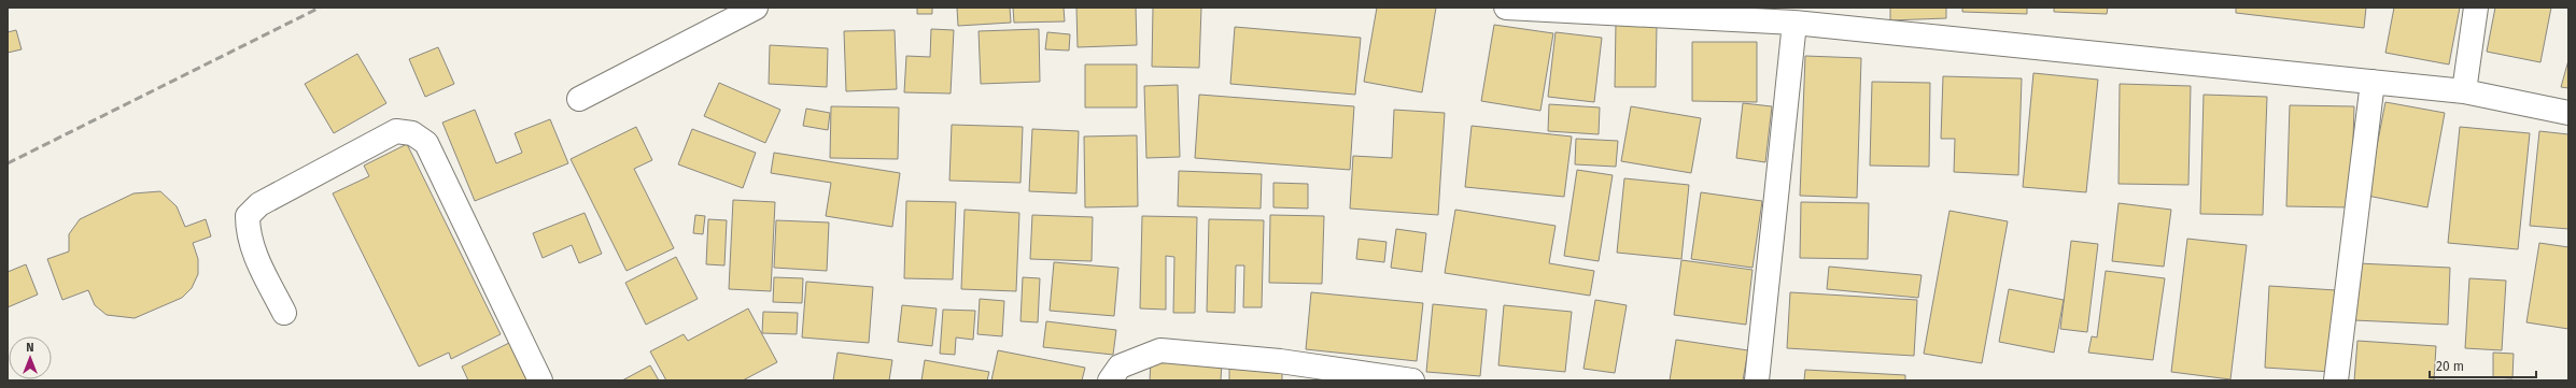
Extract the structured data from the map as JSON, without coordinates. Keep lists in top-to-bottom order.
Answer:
{
  "scale_bar": "20 m",
  "north": "top"
}
